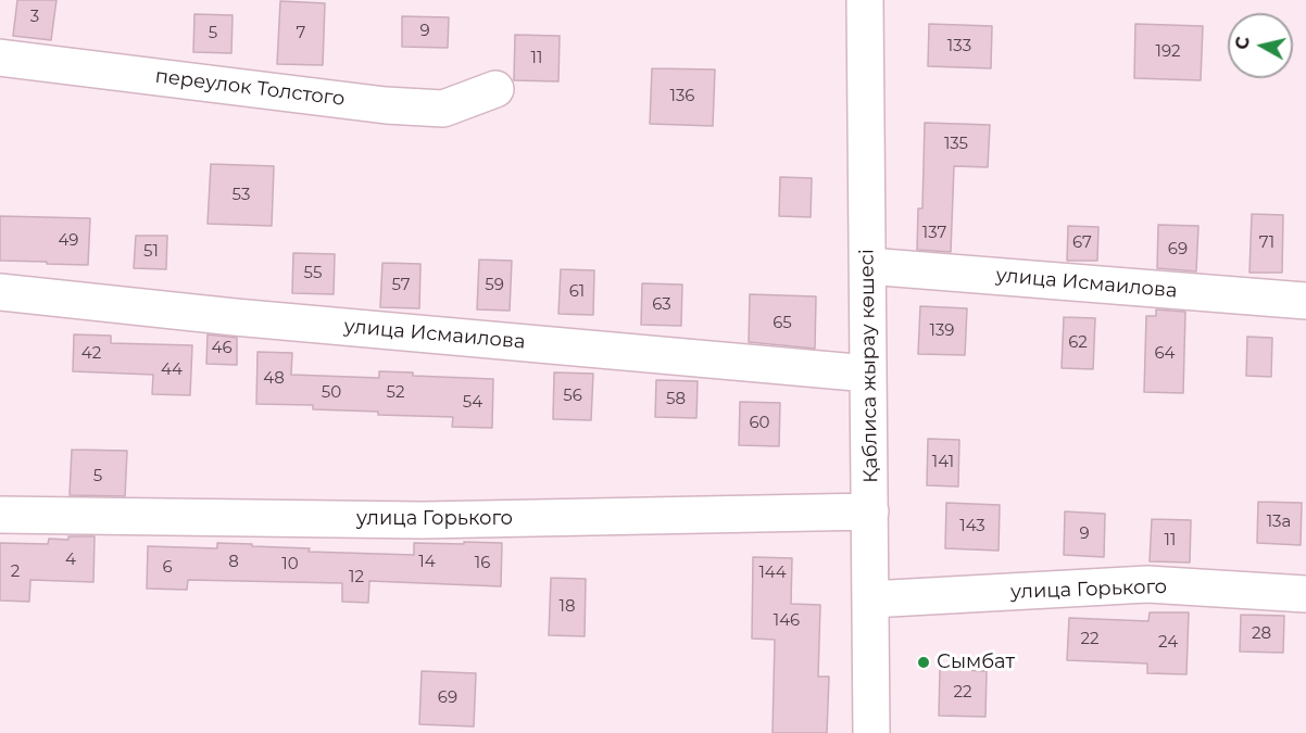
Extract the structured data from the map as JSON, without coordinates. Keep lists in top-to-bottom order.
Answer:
{
  "streets": {
    "street": [
      "переулок Толстого",
      "улица Исмаилова",
      "Қаблиса жырау көшесі",
      "улица Горького"
    ]
  },
  "crossings": [
    ["улица Исмаилова", "Қаблиса жырау көшесі"],
    ["Қаблиса жырау көшесі", "улица Горького"]
  ],
  "places": ["Сымбат"],
  "house_numbers": [
    "3",
    "9",
    "5",
    "7",
    "133",
    "192",
    "11",
    "136",
    "135",
    "53",
    "137",
    "49",
    "67",
    "71",
    "69",
    "51",
    "55",
    "57",
    "59",
    "61",
    "63",
    "65",
    "139",
    "62",
    "46",
    "42",
    "64",
    "44",
    "48",
    "50",
    "52",
    "56",
    "58",
    "54",
    "60",
    "141",
    "5",
    "13а",
    "143",
    "9",
    "11",
    "4",
    "8",
    "14",
    "16",
    "10",
    "6",
    "2",
    "144",
    "12",
    "18",
    "146",
    "28",
    "22",
    "24",
    "22",
    "69"
  ],
  "north": "left"
}
